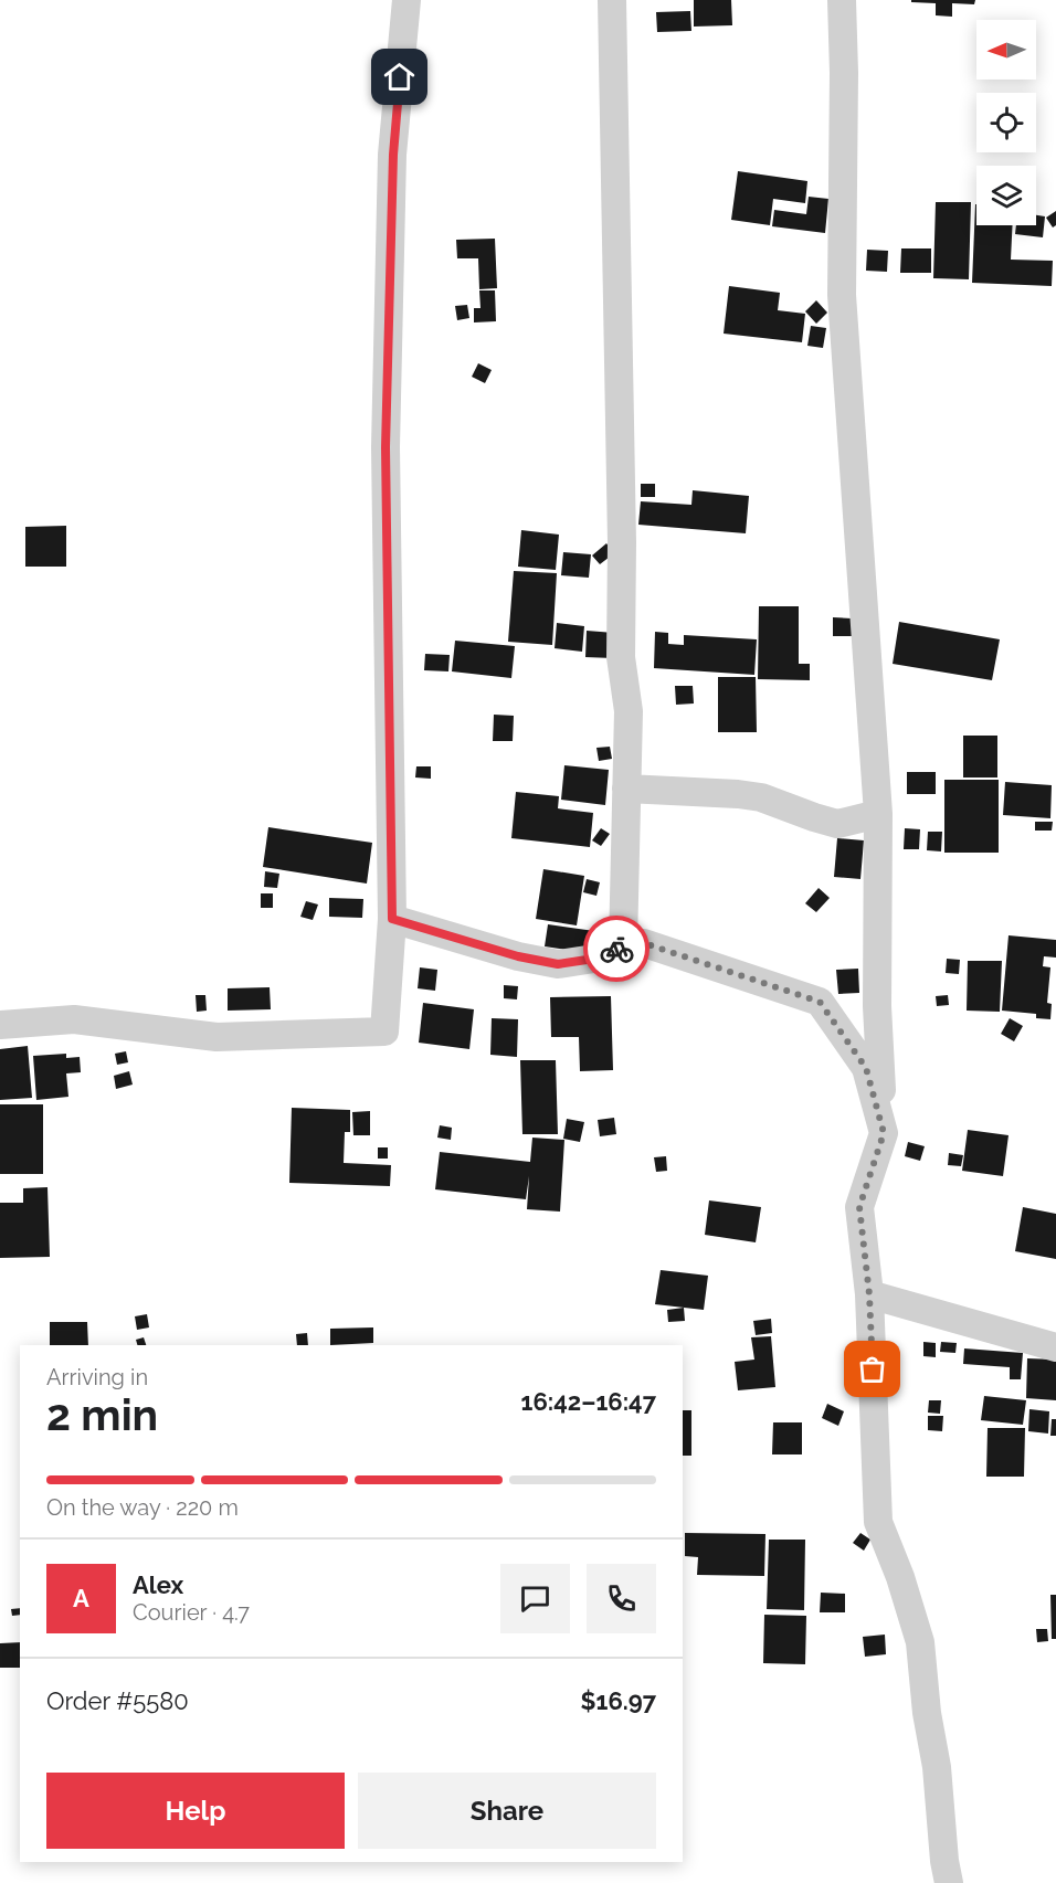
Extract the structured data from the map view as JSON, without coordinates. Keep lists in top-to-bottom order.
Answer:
{
  "north": "left",
  "page": {
    "heading": ["2 min", "Arriving in", "16:42–16:47"],
    "panel": [
      "Alex",
      "Courier · 4.7",
      "Order #5580",
      "$16.97"
    ],
    "bar": "On the way · 220 m",
    "round": "A",
    "buttons": ["Help", "Share"]
  }
}
